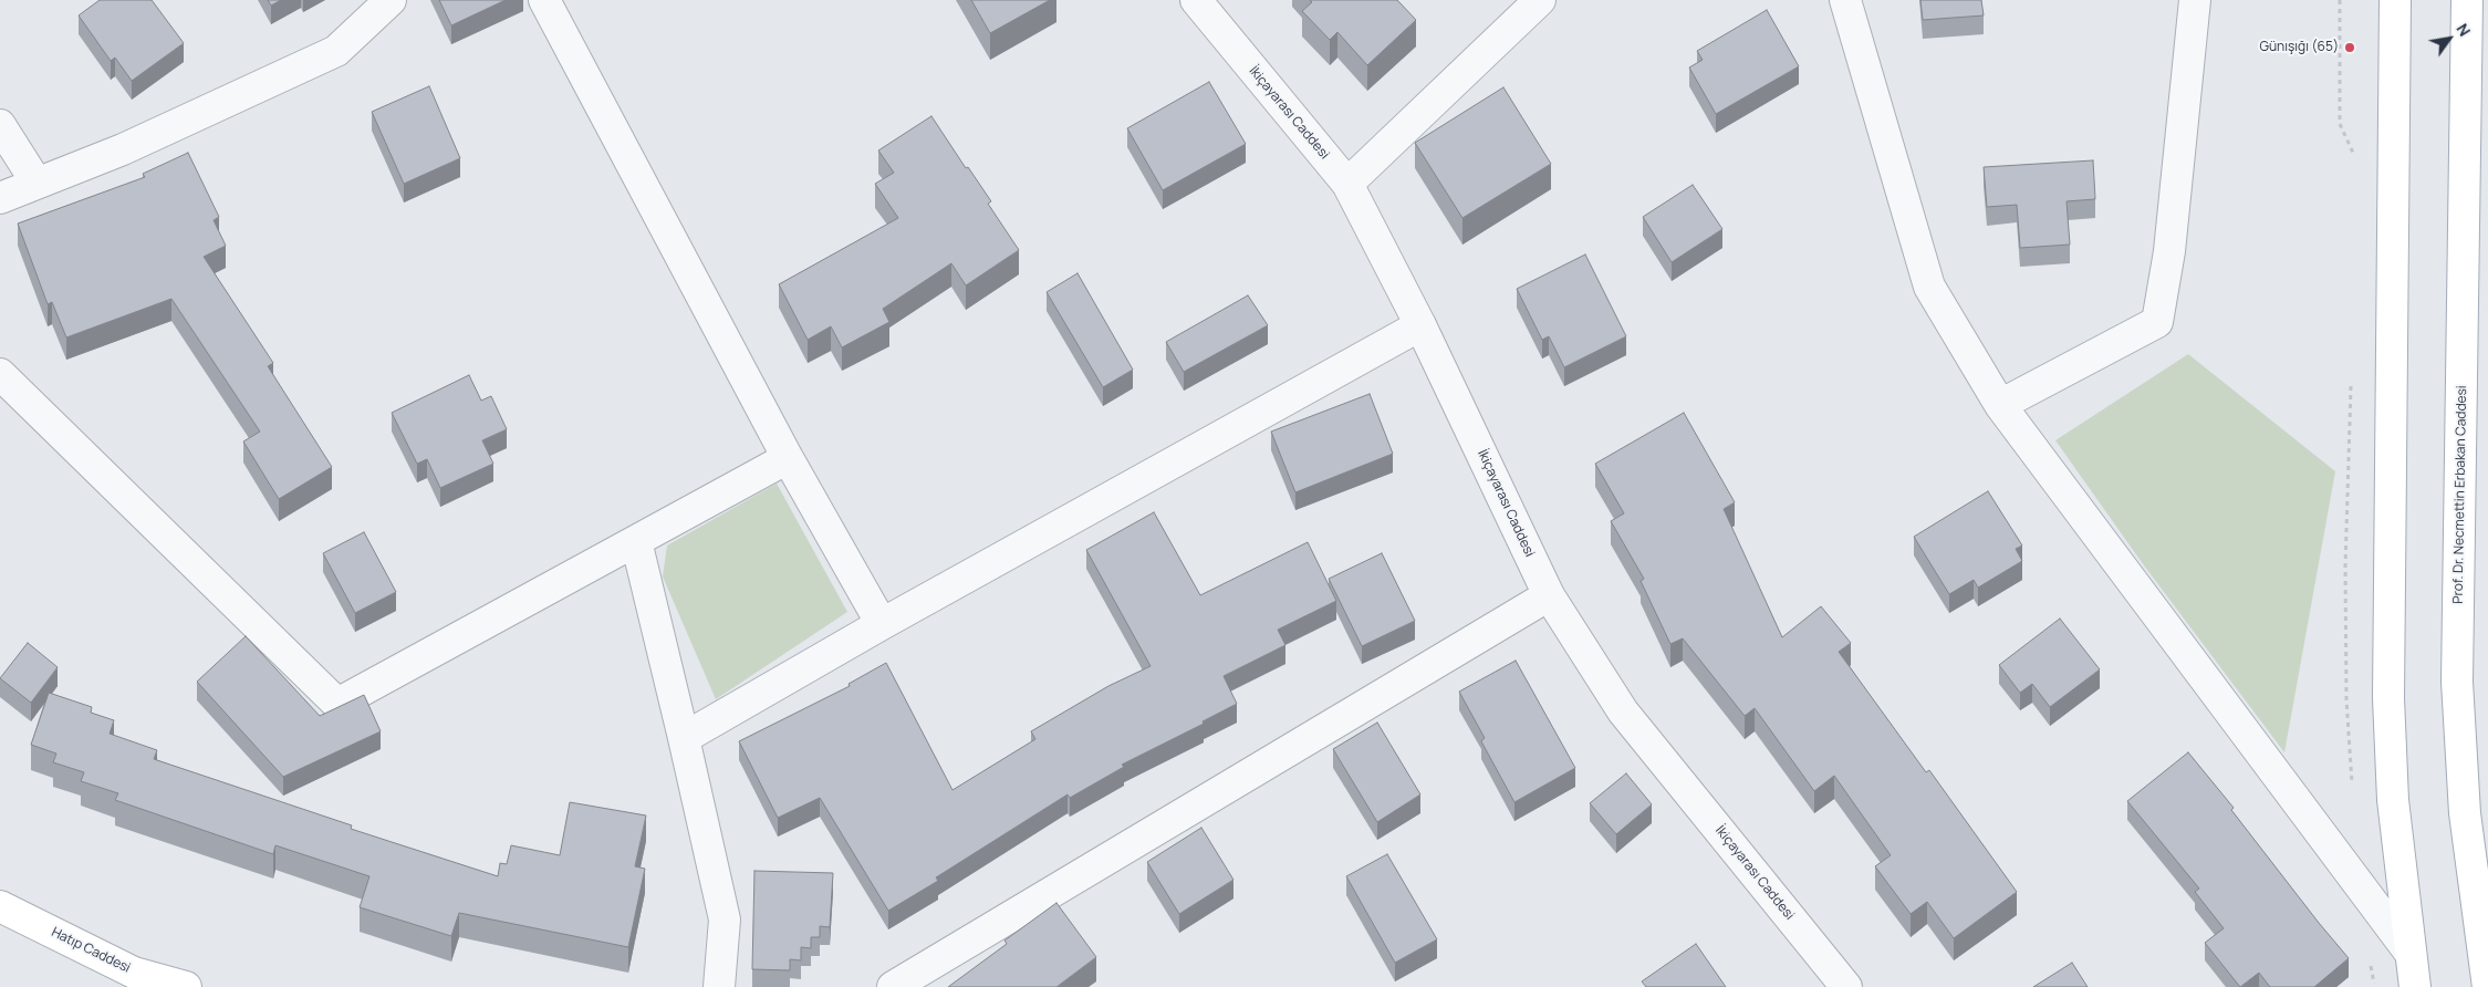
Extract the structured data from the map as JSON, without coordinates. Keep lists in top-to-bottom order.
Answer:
{
  "streets": {
    "main road": ["Prof. Dr. Necmettin Erbakan Caddesi", "Hatıp Caddesi"],
    "street": ["İkiçayarası Caddesi"]
  },
  "places": ["Günışığı (65)"],
  "north": "top right"
}
